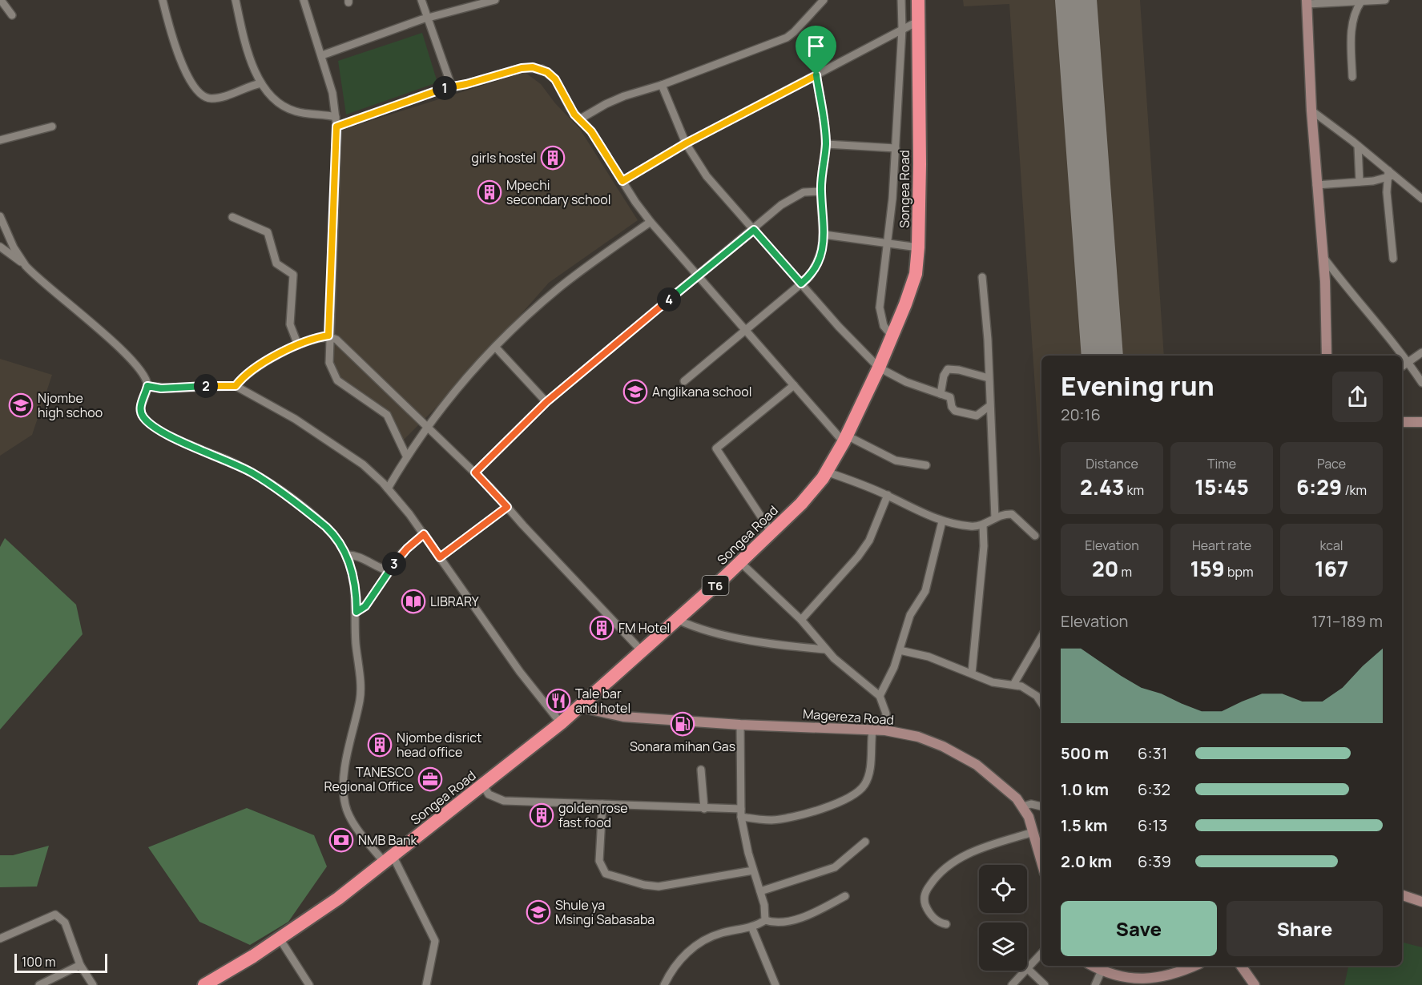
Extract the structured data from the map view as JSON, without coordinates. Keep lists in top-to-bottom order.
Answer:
{
  "streets": {
    "highway": ["Songea Road", "T6"],
    "street": ["Magereza Road"]
  },
  "crossings": [
    ["Songea Road", "Magereza Road"]
  ],
  "places": {
    "building": [
      "girls hostel",
      "Mpechi secondary school",
      "FM Hotel",
      "Njombe disrict head office",
      "golden rose fast food"
    ],
    "school or university": ["Anglikana school", "Njombe high schoo", "Shule ya Msingi Sabasaba"],
    "library": ["LIBRARY"],
    "restaurant": ["Tale bar and hotel"],
    "fuel station": ["Sonara mihan Gas"],
    "office": ["TANESCO Regional Office"],
    "bank": ["NMB Bank"]
  },
  "scale_bar": "100 m",
  "page": {
    "pins": [
      "1",
      "4",
      "2",
      "3"
    ],
    "heading": ["Evening run", "20:16"],
    "stats": [
      ["Distance", "2.43 km"],
      ["Time", "15:45"],
      ["Pace", "6:29 /km"],
      ["Elevation", "20 m"],
      ["Heart rate", "159 bpm"],
      ["kcal", "167"]
    ],
    "chart": ["Elevation", "171–189 m"],
    "list": [
      {
        "name": "500 m",
        "note": "6:31"
      },
      {
        "name": "1.0 km",
        "note": "6:32"
      },
      {
        "name": "1.5 km",
        "note": "6:13"
      },
      {
        "name": "2.0 km",
        "note": "6:39"
      }
    ],
    "buttons": ["Save", "Share"],
    "scale": "100 m"
  }
}
